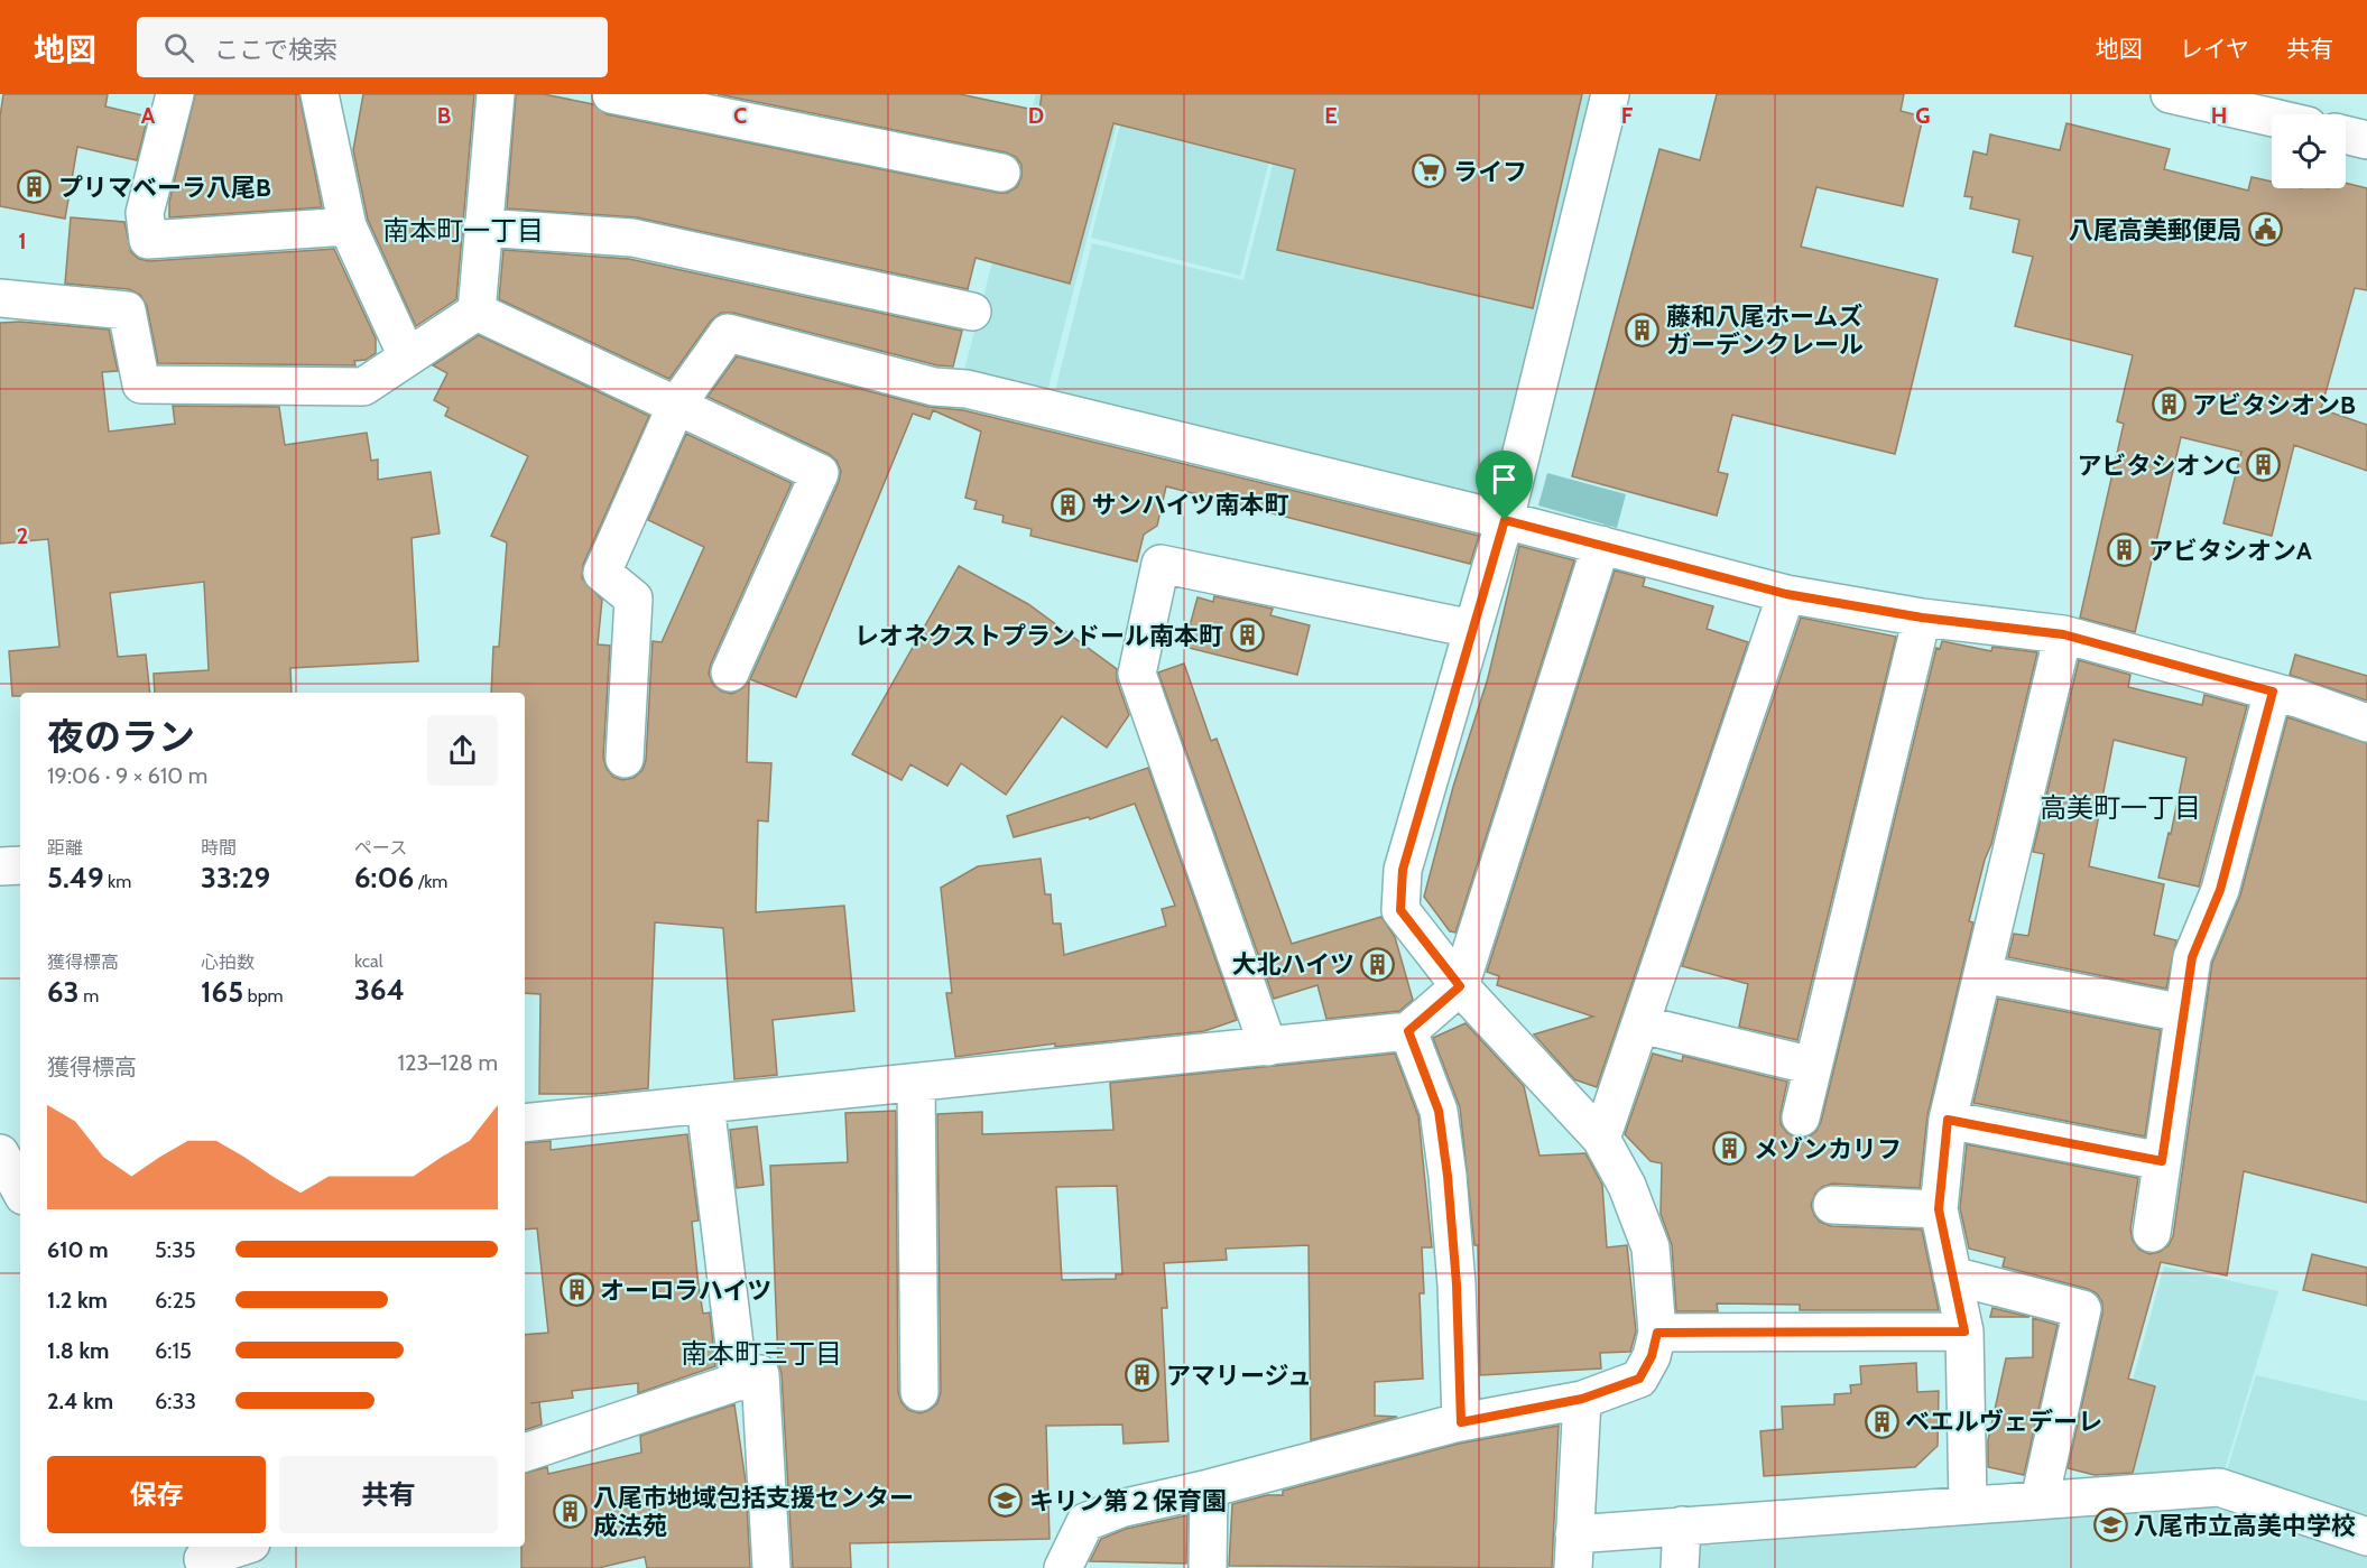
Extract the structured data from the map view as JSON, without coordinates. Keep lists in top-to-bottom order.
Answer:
{
  "districts": ["南本町一丁目", "高美町一丁目", "南本町三丁目"],
  "places": {
    "supermarket": ["ライフ"],
    "building": [
      "プリマベーラ八尾B",
      "藤和八尾ホームズ ガーデンクレール",
      "アビタシオンB",
      "アビタシオンC",
      "サンハイツ南本町",
      "アビタシオンA",
      "レオネクストプランドール南本町",
      "大北ハイツ",
      "メゾンカリフ",
      "オーロラハイツ",
      "アマリージュ",
      "ベエルヴェデーレ",
      "八尾市地域包括支援センター 成法苑"
    ],
    "public building": ["八尾高美郵便局"],
    "school or university": ["キリン第２保育園", "八尾市立高美中学校"]
  },
  "page": {
    "header": "地図",
    "search": "ここで検索",
    "nav": ["地図", "レイヤ", "共有"],
    "heading": ["夜のラン", "19:06 · 9 × 610 m"],
    "stats": [
      ["距離", "5.49 km"],
      ["時間", "33:29"],
      ["ペース", "6:06 /km"],
      ["獲得標高", "63 m"],
      ["心拍数", "165 bpm"],
      ["kcal", "364"]
    ],
    "chart": ["獲得標高", "123–128 m"],
    "list": [
      {
        "name": "610 m",
        "note": "5:35"
      },
      {
        "name": "1.2 km",
        "note": "6:25"
      },
      {
        "name": "1.8 km",
        "note": "6:15"
      },
      {
        "name": "2.4 km",
        "note": "6:33"
      }
    ],
    "buttons": ["保存", "共有"]
  },
  "grid": {
    "columns": [
      "A",
      "B",
      "C",
      "D",
      "E",
      "F",
      "G",
      "H"
    ],
    "rows": ["1", "2"]
  }
}
